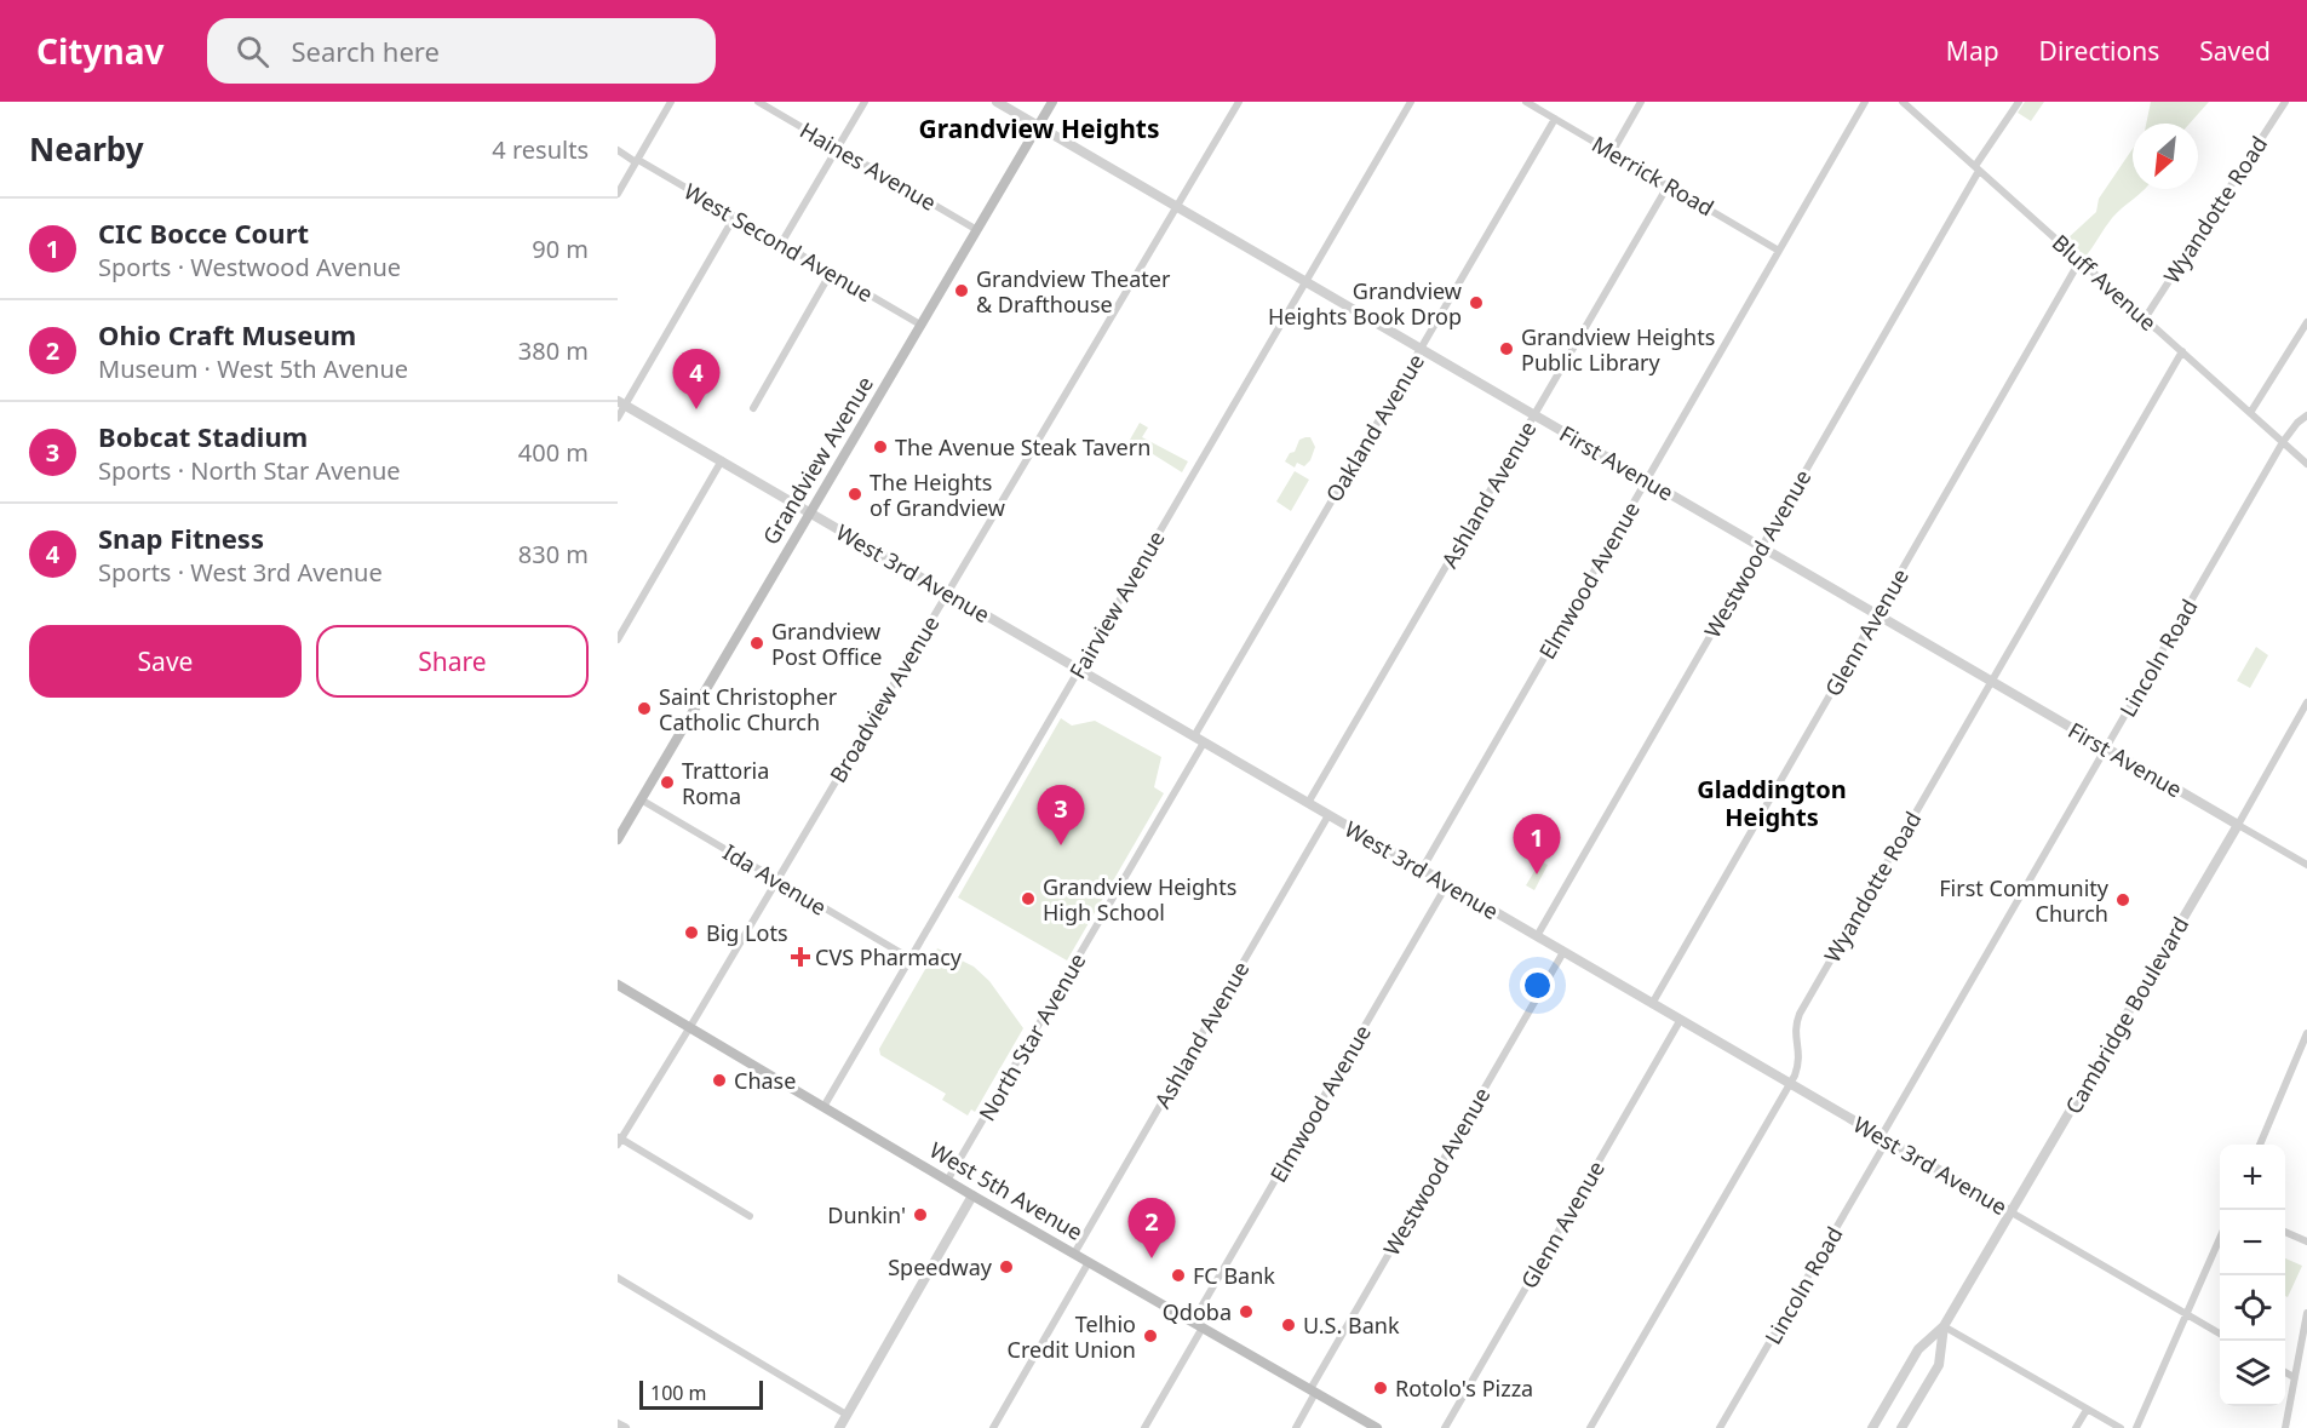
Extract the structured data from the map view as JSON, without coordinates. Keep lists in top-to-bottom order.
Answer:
{
  "streets": {
    "main road": ["Grandview Avenue", "West 5th Avenue"],
    "street": [
      "Haines Avenue",
      "Merrick Road",
      "Wyandotte Road",
      "West Second Avenue",
      "Bluff Avenue",
      "Oakland Avenue",
      "First Avenue",
      "Ashland Avenue",
      "Westwood Avenue",
      "West 3rd Avenue",
      "Elmwood Avenue",
      "Fairview Avenue",
      "Glenn Avenue",
      "Lincoln Road",
      "Broadview Avenue",
      "Ida Avenue",
      "Cambridge Boulevard",
      "North Star Avenue"
    ]
  },
  "crossings": [
    ["Haines Avenue", "Grandview Avenue"],
    ["Merrick Road", "Oakland Avenue"],
    ["Merrick Road", "Ashland Avenue"],
    ["Merrick Road", "Elmwood Avenue"],
    ["Wyandotte Road", "Bluff Avenue"],
    ["Wyandotte Road", "First Avenue"],
    ["Wyandotte Road", "West 3rd Avenue"],
    ["West Second Avenue", "Grandview Avenue"],
    ["Bluff Avenue", "Westwood Avenue"],
    ["Bluff Avenue", "Glenn Avenue"],
    ["Bluff Avenue", "Lincoln Road"],
    ["Oakland Avenue", "First Avenue"],
    ["Oakland Avenue", "West 3rd Avenue"],
    ["Grandview Avenue", "First Avenue"],
    ["Grandview Avenue", "West 3rd Avenue"],
    ["Grandview Avenue", "Ida Avenue"],
    ["First Avenue", "Ashland Avenue"],
    ["First Avenue", "Westwood Avenue"],
    ["First Avenue", "Elmwood Avenue"],
    ["First Avenue", "Fairview Avenue"],
    ["First Avenue", "Glenn Avenue"],
    ["First Avenue", "Lincoln Road"],
    ["First Avenue", "Broadview Avenue"],
    ["First Avenue", "Cambridge Boulevard"],
    ["Ashland Avenue", "West 3rd Avenue"],
    ["Ashland Avenue", "West 5th Avenue"],
    ["Westwood Avenue", "West 3rd Avenue"],
    ["Westwood Avenue", "West 5th Avenue"],
    ["West 3rd Avenue", "Elmwood Avenue"],
    ["West 3rd Avenue", "Fairview Avenue"],
    ["West 3rd Avenue", "Glenn Avenue"],
    ["West 3rd Avenue", "Lincoln Road"],
    ["West 3rd Avenue", "Broadview Avenue"],
    ["West 3rd Avenue", "Cambridge Boulevard"],
    ["West 3rd Avenue", "North Star Avenue"],
    ["Elmwood Avenue", "West 5th Avenue"],
    ["Fairview Avenue", "Ida Avenue"],
    ["Fairview Avenue", "West 5th Avenue"],
    ["Broadview Avenue", "Ida Avenue"],
    ["Broadview Avenue", "West 5th Avenue"],
    ["North Star Avenue", "West 5th Avenue"]
  ],
  "districts": ["Grandview Heights", "Gladdington Heights"],
  "places": {
    "other": [
      "Grandview Theater & Drafthouse",
      "Grandview Heights Book Drop",
      "Grandview Heights Public Library",
      "The Avenue Steak Tavern",
      "The Heights of Grandview",
      "Grandview Post Office",
      "Saint Christopher Catholic Church",
      "Trattoria Roma",
      "Grandview Heights High School",
      "First Community Church",
      "Big Lots",
      "Chase",
      "Dunkin'",
      "Speedway",
      "FC Bank",
      "Qdoba",
      "U.S. Bank",
      "Telhio Credit Union",
      "Rotolo's Pizza"
    ],
    "health": ["CVS Pharmacy"]
  },
  "scale_bar": "100 m",
  "north": "bottom left",
  "page": {
    "header": "Citynav",
    "search": "Search here",
    "nav": ["Map", "Directions", "Saved"],
    "heading": ["Nearby", "4 results"],
    "list": [
      {
        "mark": "1",
        "name": "CIC Bocce Court",
        "note": "Sports · Westwood Avenue",
        "value": "90 m"
      },
      {
        "mark": "2",
        "name": "Ohio Craft Museum",
        "note": "Museum · West 5th Avenue",
        "value": "380 m"
      },
      {
        "mark": "3",
        "name": "Bobcat Stadium",
        "note": "Sports · North Star Avenue",
        "value": "400 m"
      },
      {
        "mark": "4",
        "name": "Snap Fitness",
        "note": "Sports · West 3rd Avenue",
        "value": "830 m"
      }
    ],
    "pins": [
      "4",
      "3",
      "1",
      "2"
    ],
    "buttons": ["Save", "Share"],
    "map_buttons": ["+", "−"],
    "scale": "100 m"
  }
}
